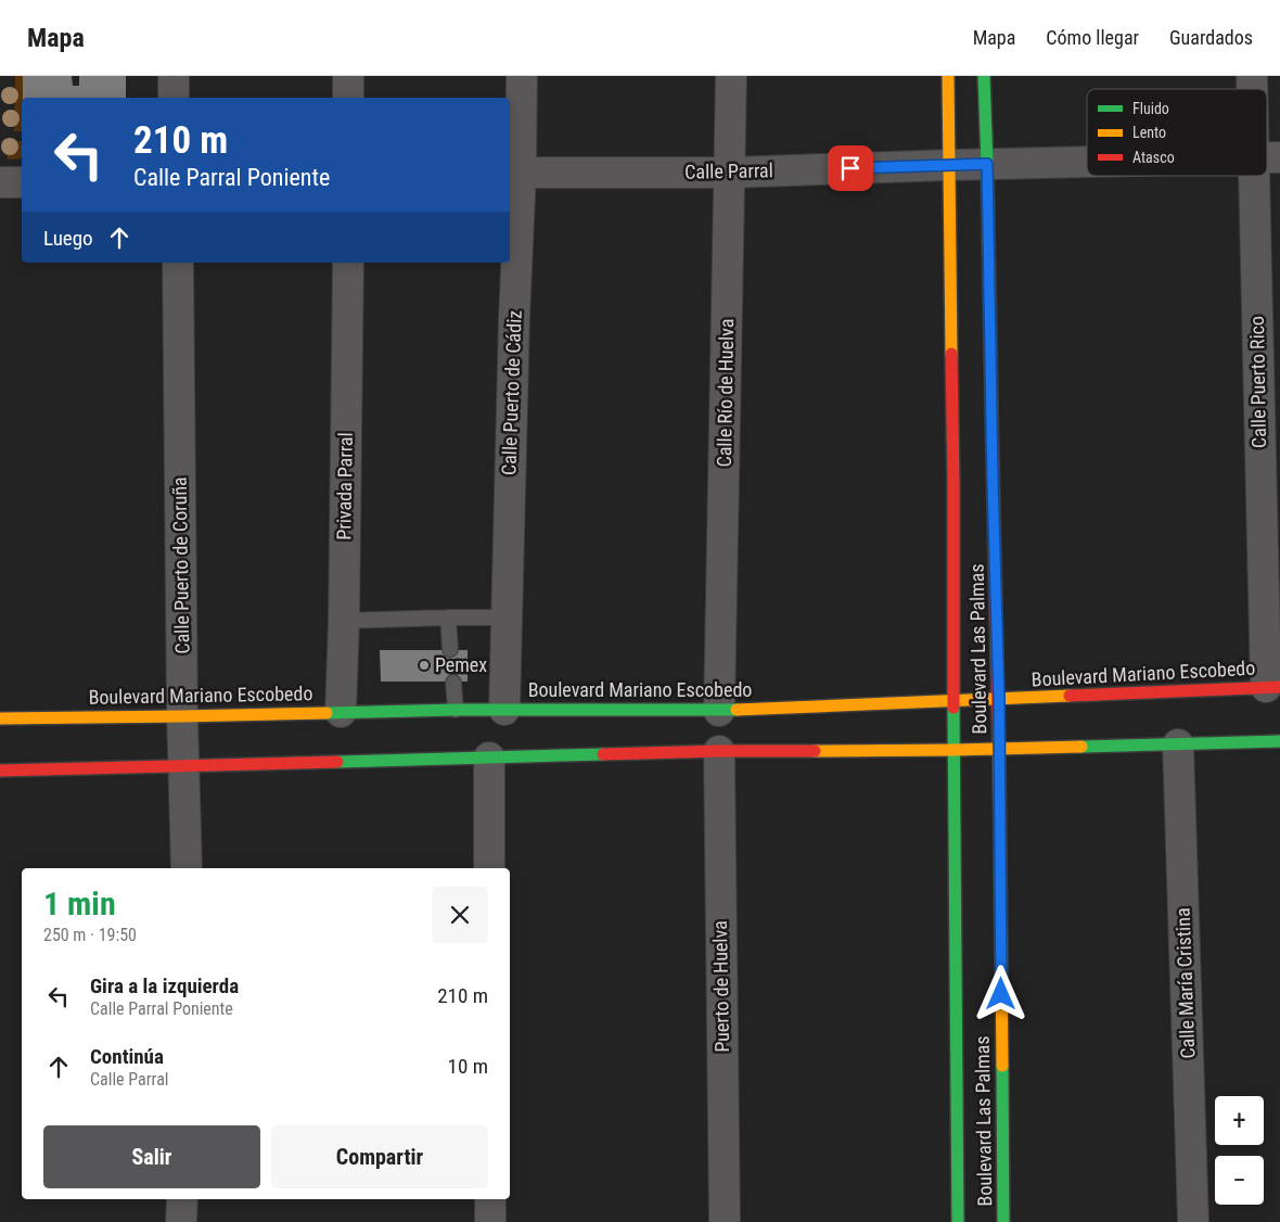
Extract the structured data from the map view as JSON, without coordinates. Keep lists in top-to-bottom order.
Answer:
{
  "streets": {
    "main road": ["Boulevard Las Palmas", "Boulevard Mariano Escobedo"],
    "street": [
      "Calle Parral",
      "Calle Puerto Rico",
      "Calle Puerto de Cádiz",
      "Calle Río de Huelva",
      "Privada Parral",
      "Calle Puerto de Coruña",
      "Calle María Cristina",
      "Puerto de Huelva"
    ]
  },
  "crossings": [
    ["Calle Parral", "Calle Puerto de Cádiz"],
    ["Calle Parral", "Calle Río de Huelva"],
    ["Calle Parral", "Boulevard Las Palmas"],
    ["Calle Puerto Rico", "Boulevard Mariano Escobedo"],
    ["Calle Puerto de Cádiz", "Boulevard Mariano Escobedo"],
    ["Calle Río de Huelva", "Boulevard Mariano Escobedo"],
    ["Privada Parral", "Boulevard Mariano Escobedo"],
    ["Calle Puerto de Coruña", "Boulevard Mariano Escobedo"],
    ["Boulevard Las Palmas", "Boulevard Mariano Escobedo"]
  ],
  "places": ["Pemex"],
  "legend": ["Fluido", "Lento", "Atasco"],
  "page": {
    "header": "Mapa",
    "nav": ["Mapa", "Cómo llegar", "Guardados"],
    "turn": ["210 m", "Calle Parral Poniente"],
    "then": "Luego",
    "heading": ["1 min", "250 m · 19:50"],
    "list": [
      {
        "name": "Gira a la izquierda",
        "note": "Calle Parral Poniente",
        "value": "210 m"
      },
      {
        "name": "Continúa",
        "note": "Calle Parral",
        "value": "10 m"
      }
    ],
    "map_buttons": ["+", "−"],
    "buttons": ["Salir", "Compartir"]
  }
}
